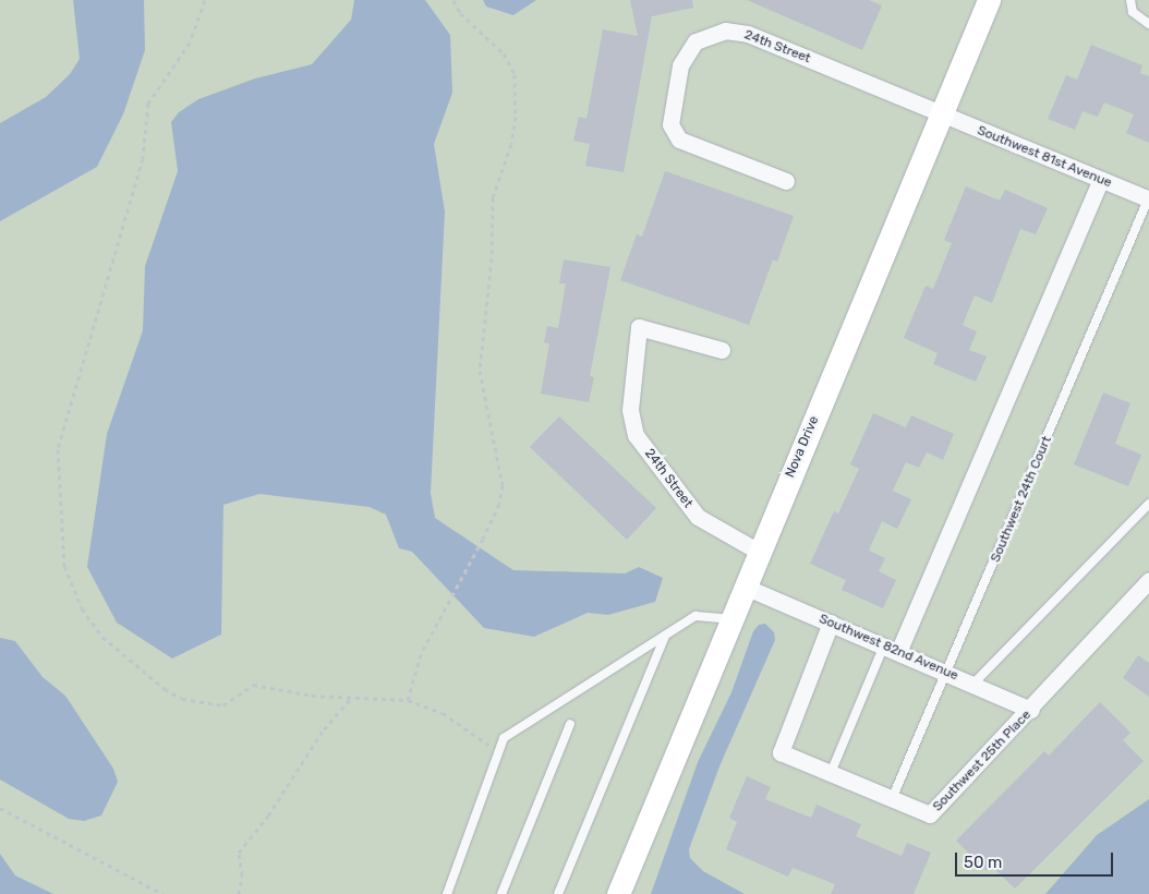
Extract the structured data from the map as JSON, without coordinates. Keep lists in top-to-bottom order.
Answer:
{
  "streets": {
    "street": [
      "24th Street",
      "Southwest 81st Avenue",
      "Nova Drive",
      "Southwest 82nd Avenue",
      "Southwest 25th Place"
    ],
    "lane": ["Southwest 24th Court"]
  },
  "crossings": [
    ["24th Street", "Southwest 81st Avenue"],
    ["24th Street", "Nova Drive"],
    ["Southwest 81st Avenue", "Nova Drive"],
    ["Southwest 81st Avenue", "Southwest 24th Court"],
    ["Nova Drive", "Southwest 82nd Avenue"],
    ["Southwest 24th Court", "Southwest 82nd Avenue"],
    ["Southwest 24th Court", "Southwest 25th Place"],
    ["Southwest 82nd Avenue", "Southwest 25th Place"]
  ],
  "scale_bar": "50 m"
}
